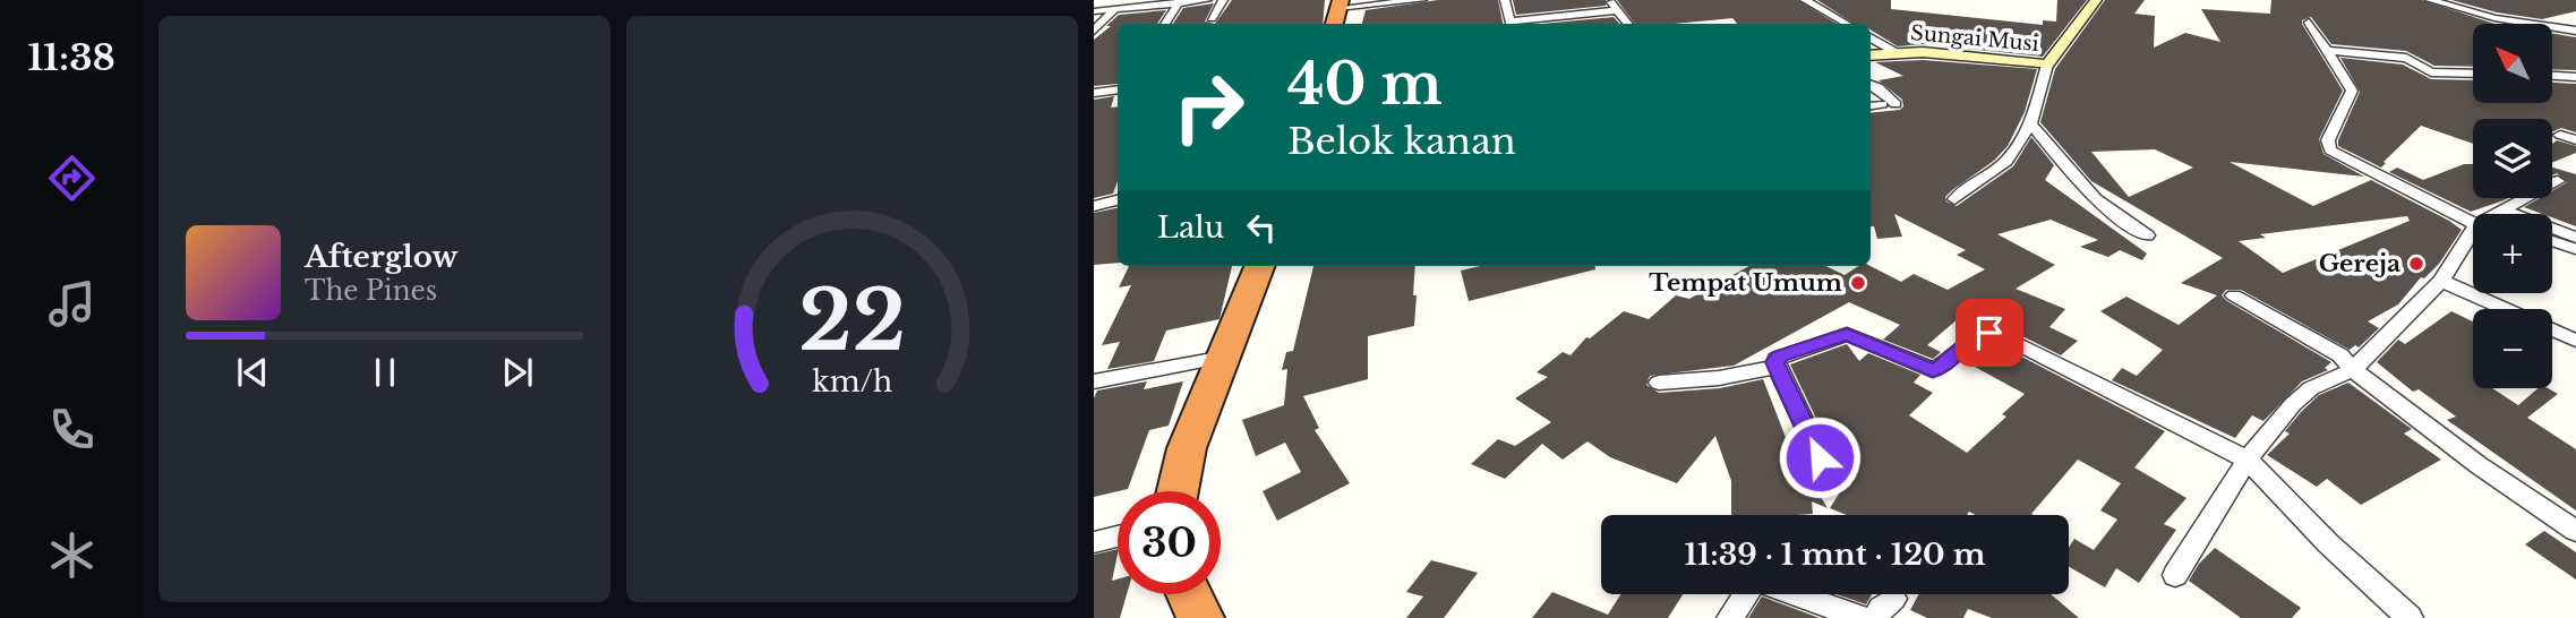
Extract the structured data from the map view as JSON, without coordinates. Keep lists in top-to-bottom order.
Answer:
{
  "streets": {
    "street": ["Sungai Musi"]
  },
  "places": ["Gereja", "Tempat Umum"],
  "north": "top left",
  "page": {
    "tabs": "11:38",
    "map_buttons": ["+", "−"],
    "turn": ["40 m", "Belok kanan"],
    "then": "Lalu",
    "song": ["Afterglow", "The Pines"],
    "limit": "30",
    "trip": "11:39 · 1 mnt · 120 m",
    "gauge": ["22", "km/h"]
  }
}
